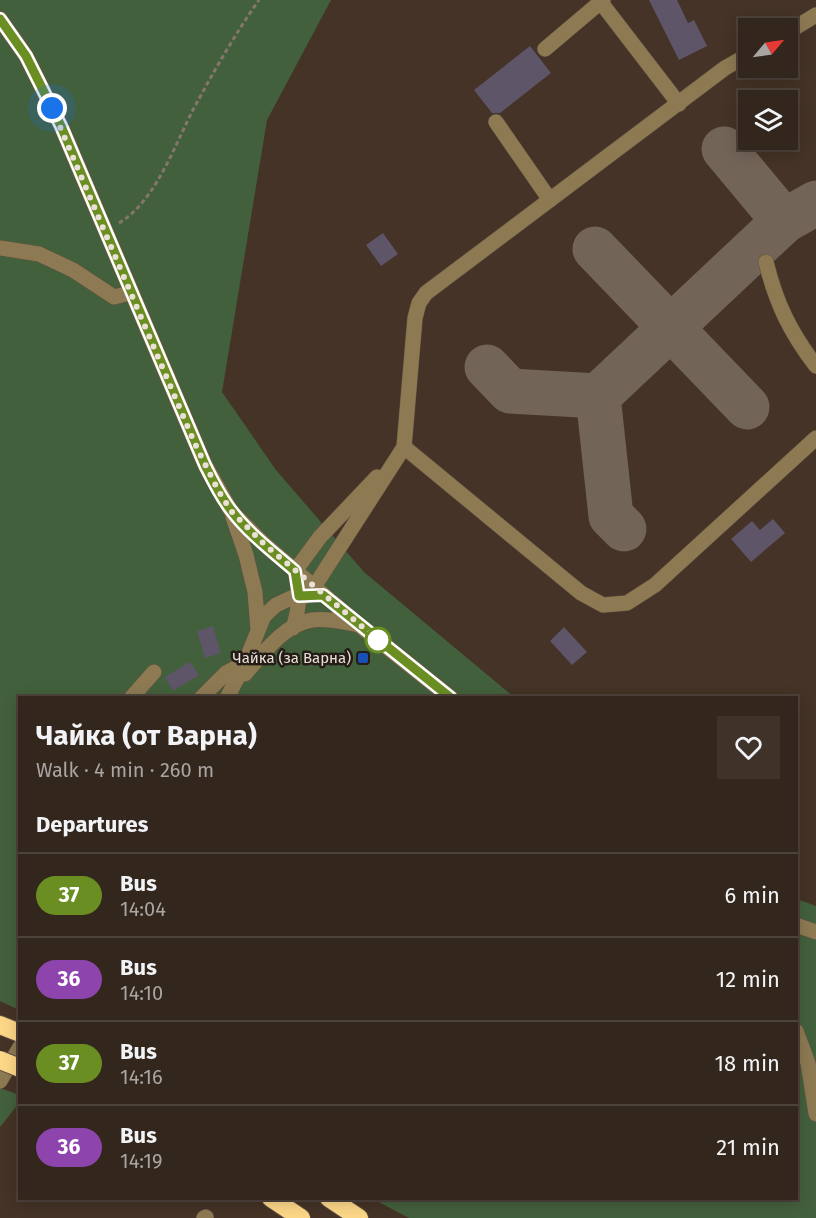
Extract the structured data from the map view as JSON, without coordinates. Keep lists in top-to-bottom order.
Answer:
{
  "places": {
    "transit": ["Чайка (за Варна)"]
  },
  "lines": ["bus line 37"],
  "north": "top right",
  "page": {
    "heading": [
      ["Чайка (от Варна)", "Walk · 4 min · 260 m"],
      "Departures"
    ],
    "list": [
      {
        "mark": "37",
        "name": "Bus",
        "note": "14:04",
        "value": "6 min"
      },
      {
        "mark": "36",
        "name": "Bus",
        "note": "14:10",
        "value": "12 min"
      },
      {
        "mark": "37",
        "name": "Bus",
        "note": "14:16",
        "value": "18 min"
      },
      {
        "mark": "36",
        "name": "Bus",
        "note": "14:19",
        "value": "21 min"
      }
    ]
  }
}
